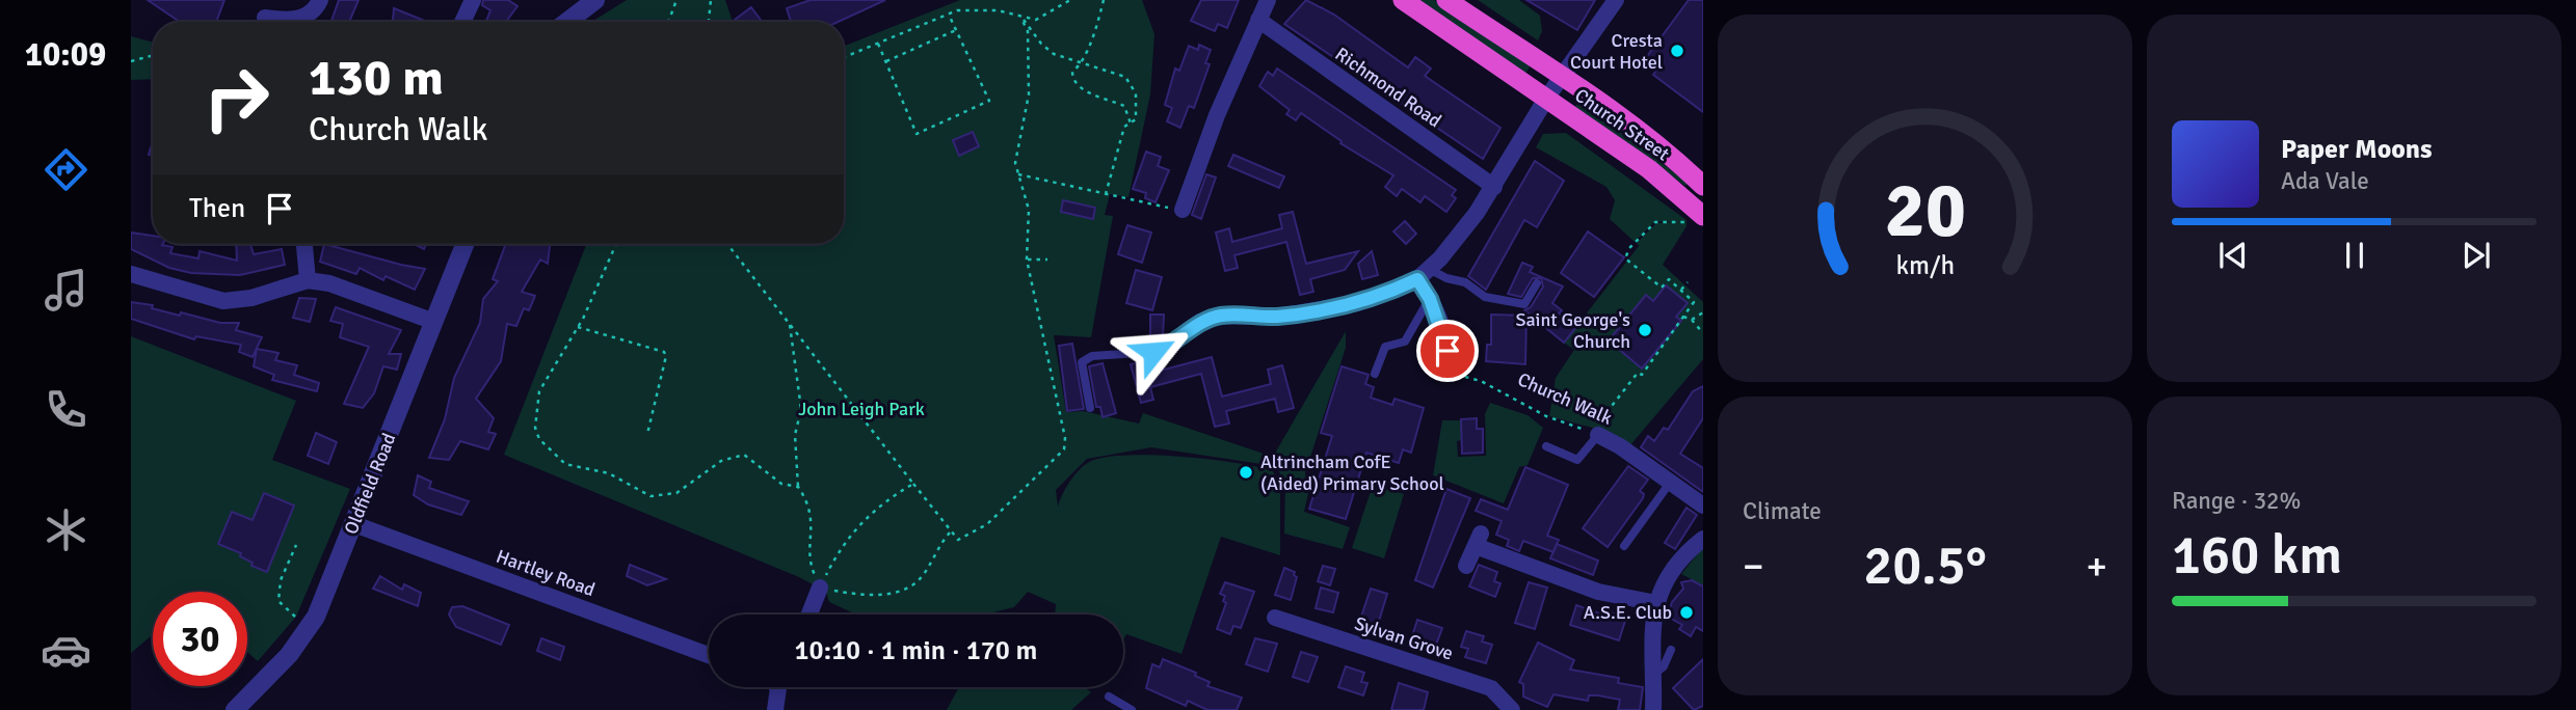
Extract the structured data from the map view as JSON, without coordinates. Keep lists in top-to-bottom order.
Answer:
{
  "streets": {
    "highway": ["Church Street"],
    "street": [
      "Richmond Road",
      "Church Walk",
      "Oldfield Road",
      "Hartley Road",
      "Sylvan Grove"
    ]
  },
  "crossings": [
    ["Oldfield Road", "Hartley Road"]
  ],
  "parks": ["John Leigh Park"],
  "places": [
    "Cresta Court Hotel",
    "Saint George's Church",
    "Altrincham CofE (Aided) Primary School",
    "A.S.E. Club"
  ],
  "page": {
    "tabs": "10:09",
    "turn": ["130 m", "Church Walk"],
    "song": ["Paper Moons", "Ada Vale"],
    "then": "Then",
    "tile": [
      "Climate",
      ["Range · 32%", "160 km"]
    ],
    "heat": ["−", "20.5°", "+"],
    "limit": "30",
    "trip": "10:10 · 1 min · 170 m",
    "gauge": ["20", "km/h"]
  }
}
